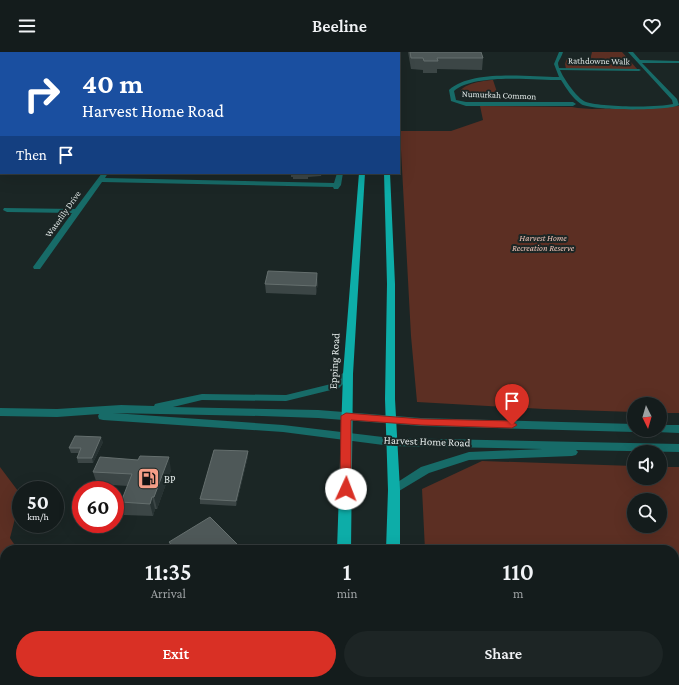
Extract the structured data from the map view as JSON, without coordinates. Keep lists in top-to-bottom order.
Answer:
{
  "streets": {
    "main road": ["Epping Road"],
    "street": [
      "Rathdowne Walk",
      "Numurkah Common",
      "Waterlily Drive",
      "Harvest Home Road"
    ]
  },
  "crossings": [
    ["Epping Road", "Harvest Home Road"]
  ],
  "parks": ["Harvest Home Recreation Reserve"],
  "places": {
    "fuel station": ["BP"]
  },
  "north": "bottom",
  "page": {
    "header": "Beeline",
    "turn": ["40 m", "Harvest Home Road"],
    "then": "Then",
    "speed": "50 km/h",
    "limit": "60",
    "eta": [
      "11:35",
      "Arrival",
      "1",
      "min",
      "110",
      "m"
    ],
    "buttons": ["Exit", "Share"]
  }
}
